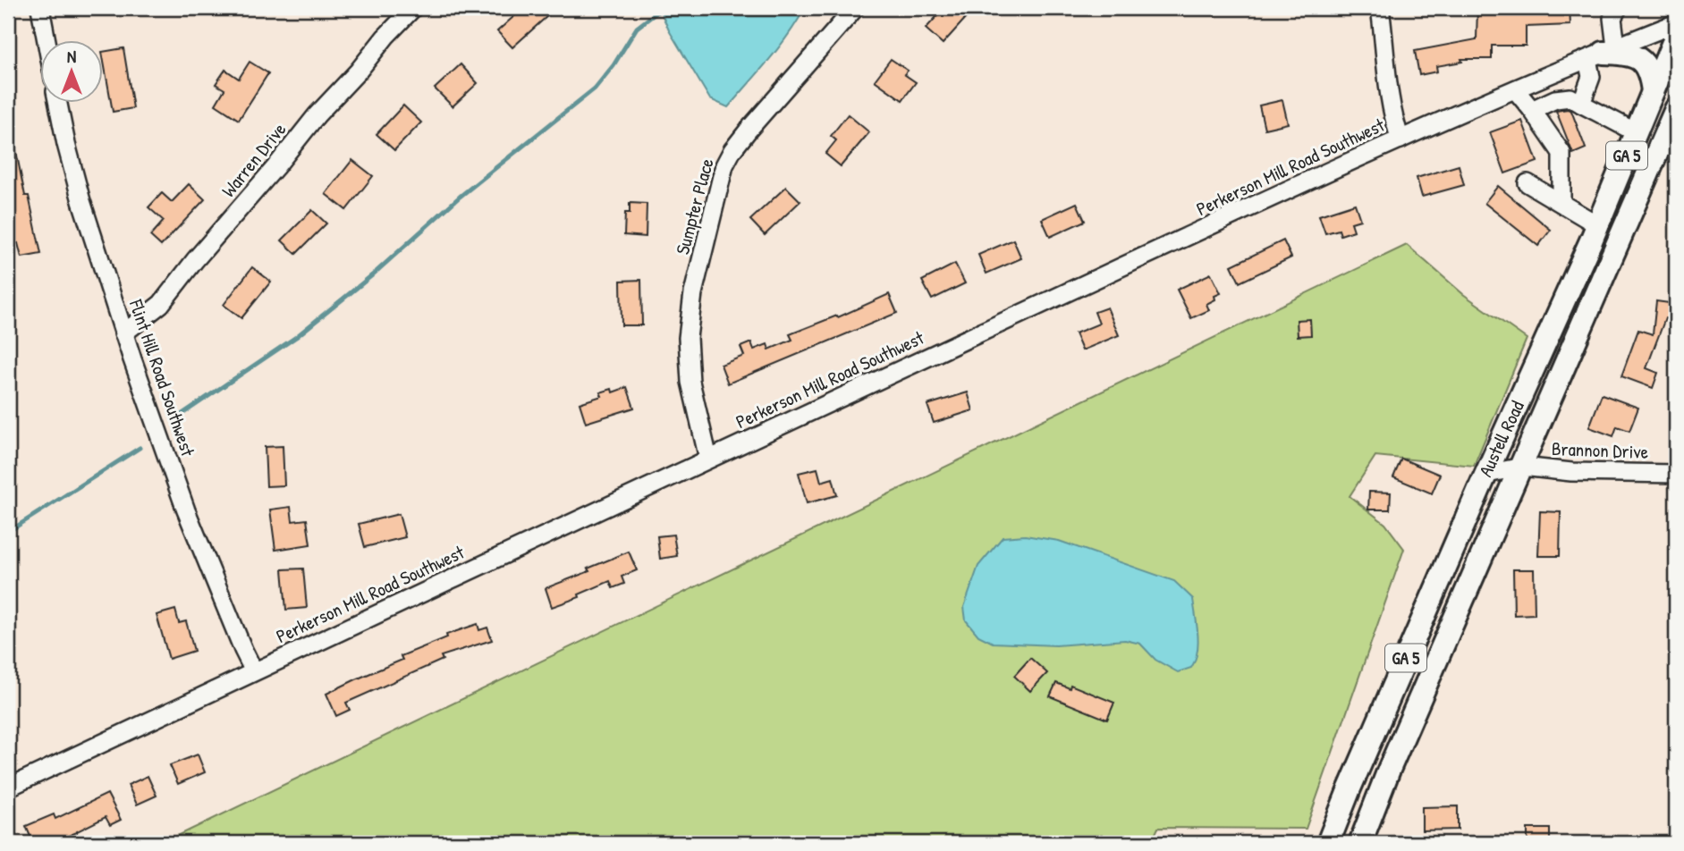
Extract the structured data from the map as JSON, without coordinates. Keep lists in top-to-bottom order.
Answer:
{
  "streets": {
    "main road": ["GA 5", "Austell Road"],
    "street": [
      "Warren Drive",
      "Perkerson Mill Road Southwest",
      "Sumpter Place",
      "Flint Hill Road Southwest",
      "Brannon Drive"
    ]
  },
  "crossings": [
    ["Warren Drive", "Flint Hill Road Southwest"],
    ["Perkerson Mill Road Southwest", "Sumpter Place"],
    ["Perkerson Mill Road Southwest", "Flint Hill Road Southwest"],
    ["Austell Road", "Brannon Drive"]
  ],
  "north": "top"
}
